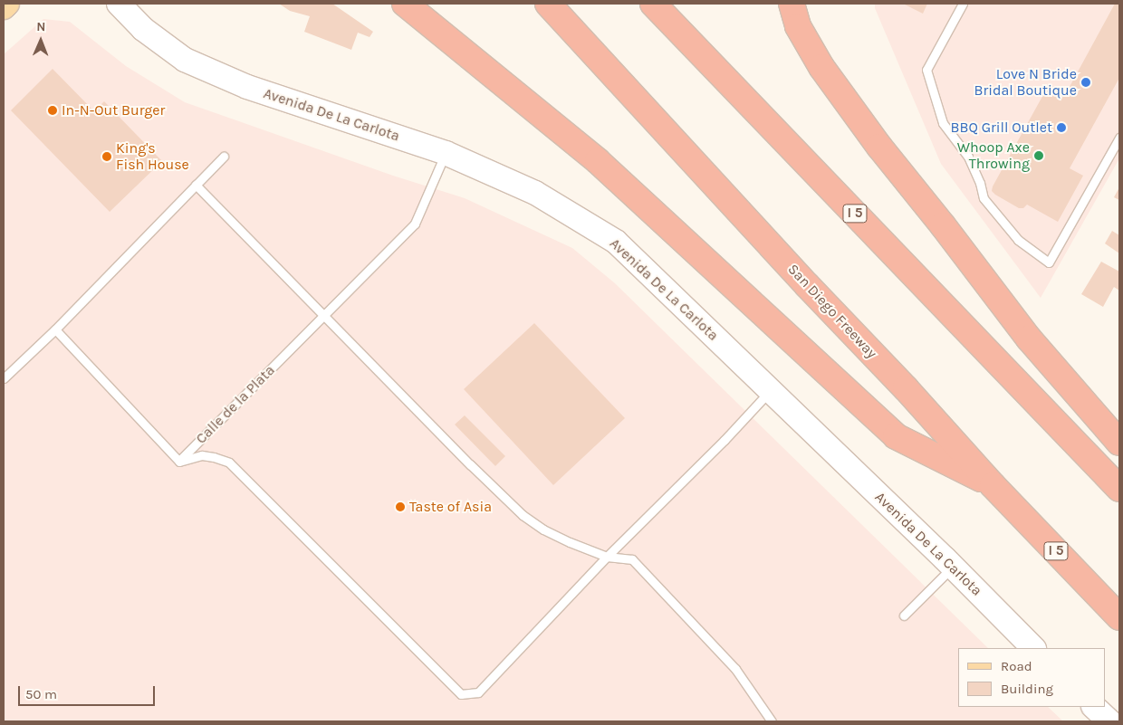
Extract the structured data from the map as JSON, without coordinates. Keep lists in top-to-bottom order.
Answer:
{
  "streets": {
    "highway": ["I 5", "San Diego Freeway"],
    "main road": ["Avenida De La Carlota"],
    "lane": ["Calle de la Plata"]
  },
  "crossings": [
    ["Avenida De La Carlota", "Calle de la Plata"]
  ],
  "places": [
    "Love N Bride Bridal Boutique",
    "In-N-Out Burger",
    "BBQ Grill Outlet",
    "Whoop Axe Throwing",
    "King's Fish House",
    "Taste of Asia"
  ],
  "legend": ["Road", "Building"],
  "scale_bar": "50 m",
  "north": "top"
}
